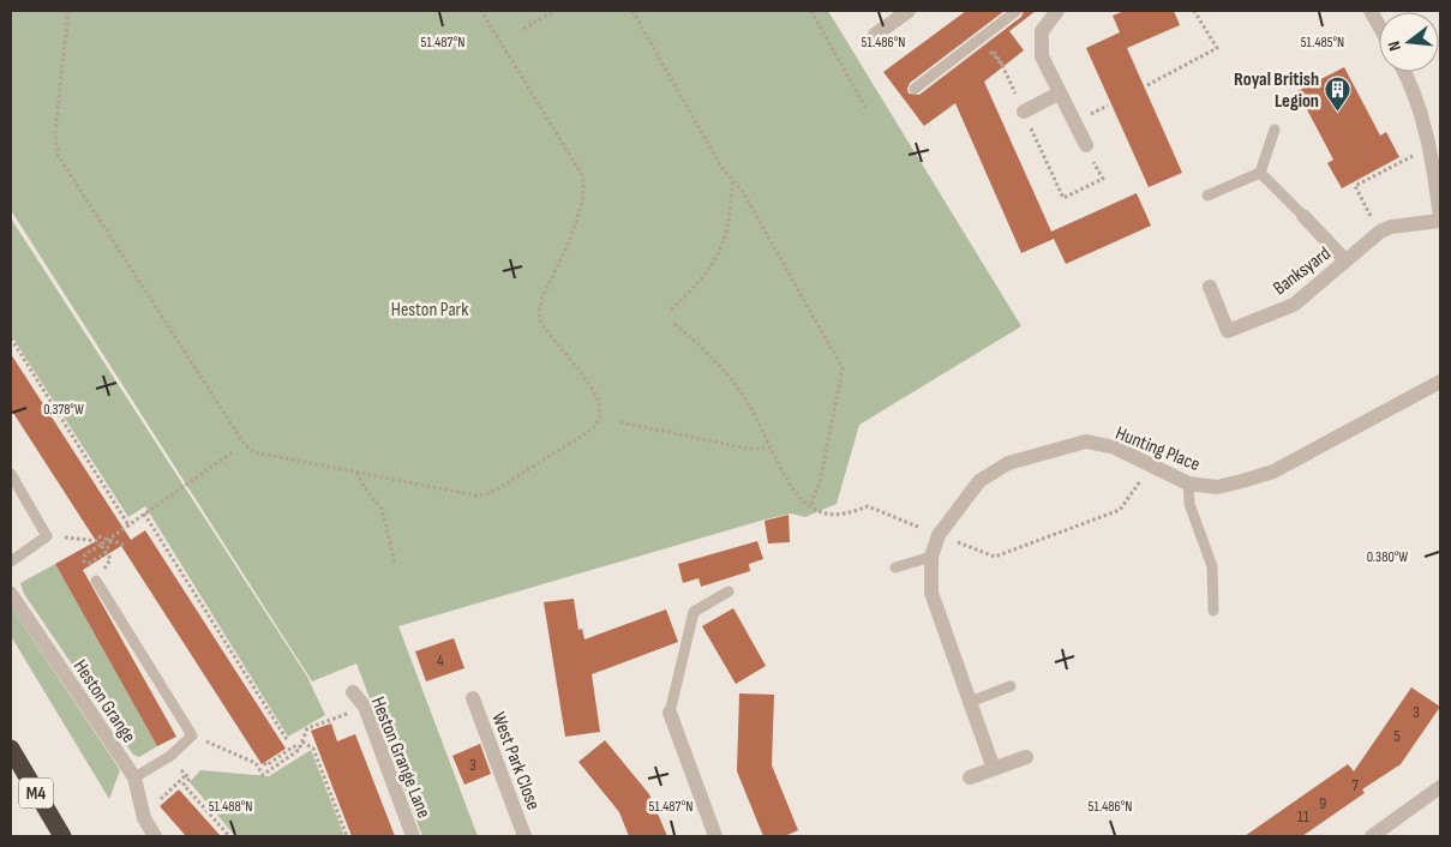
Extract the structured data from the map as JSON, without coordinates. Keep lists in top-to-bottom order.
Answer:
{
  "streets": {
    "highway": ["M4"],
    "street": [
      "Banksyard",
      "Hunting Place",
      "Heston Grange",
      "Heston Grange Lane",
      "West Park Close"
    ]
  },
  "parks": ["Heston Park"],
  "places": {
    "building": ["Royal British Legion"]
  },
  "house_numbers": [
    "4",
    "3",
    "5",
    "3",
    "7",
    "9",
    "11"
  ],
  "north": "left",
  "coordinates": [
    "51.487°N",
    "51.486°N",
    "51.485°N",
    "0.378°W",
    "0.380°W",
    "51.488°N"
  ]
}
